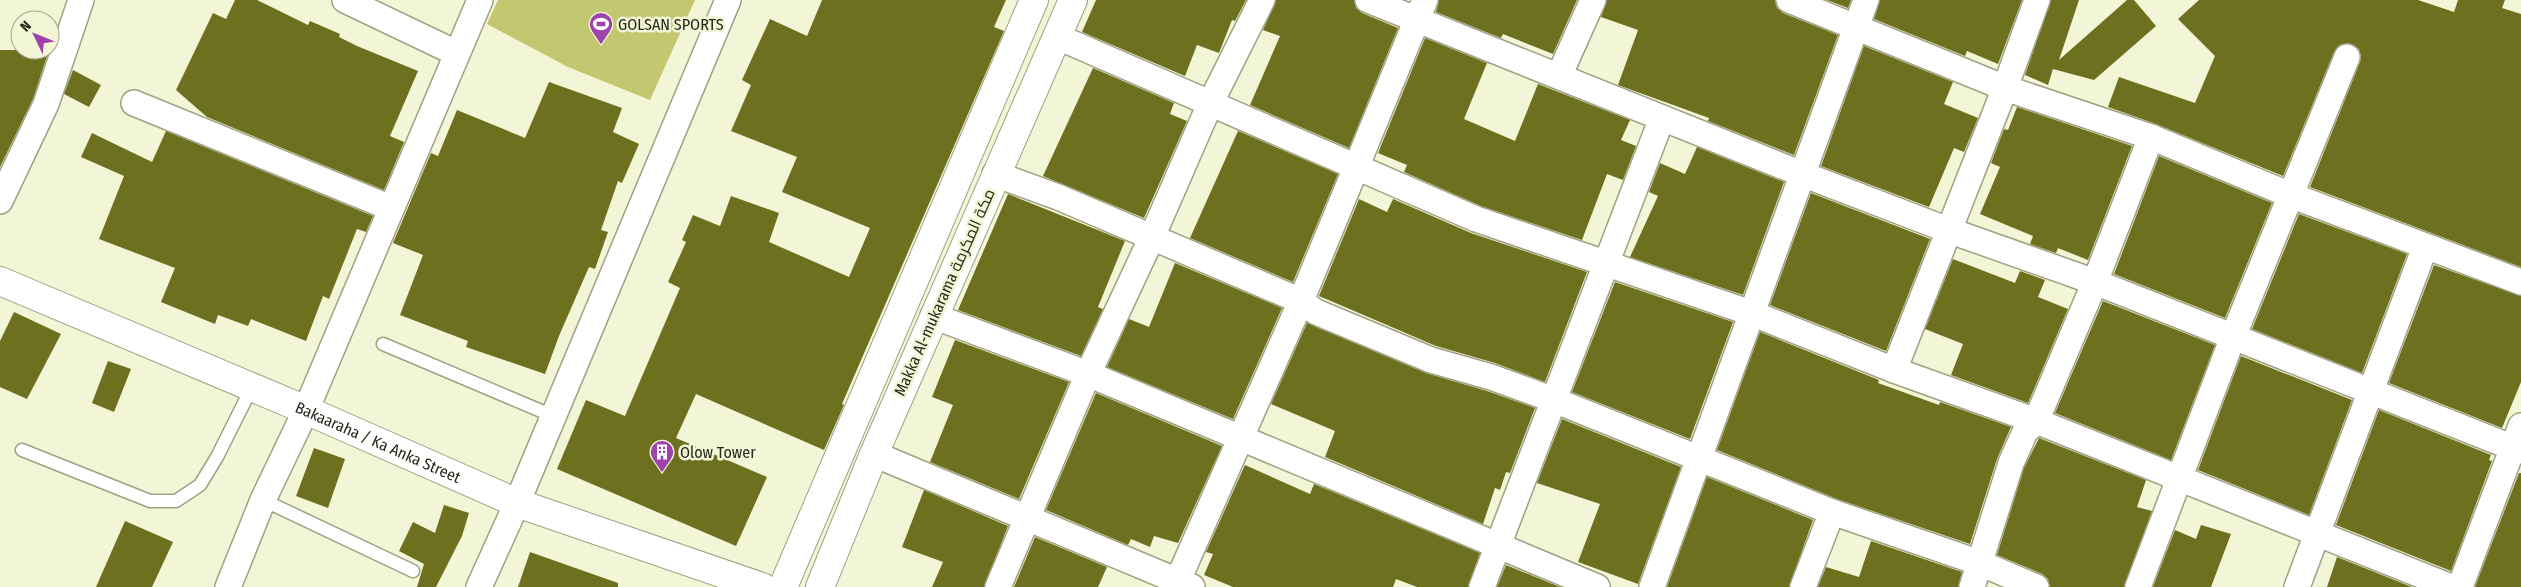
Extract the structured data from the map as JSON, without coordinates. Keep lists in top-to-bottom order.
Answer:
{
  "streets": {
    "main road": ["Makka Al-mukarama مكة المكرمة", "Bakaaraha / Ka Anka Street"]
  },
  "places": {
    "sports": ["GOLSAN SPORTS"],
    "building": ["Olow Tower"]
  },
  "north": "top left"
}
